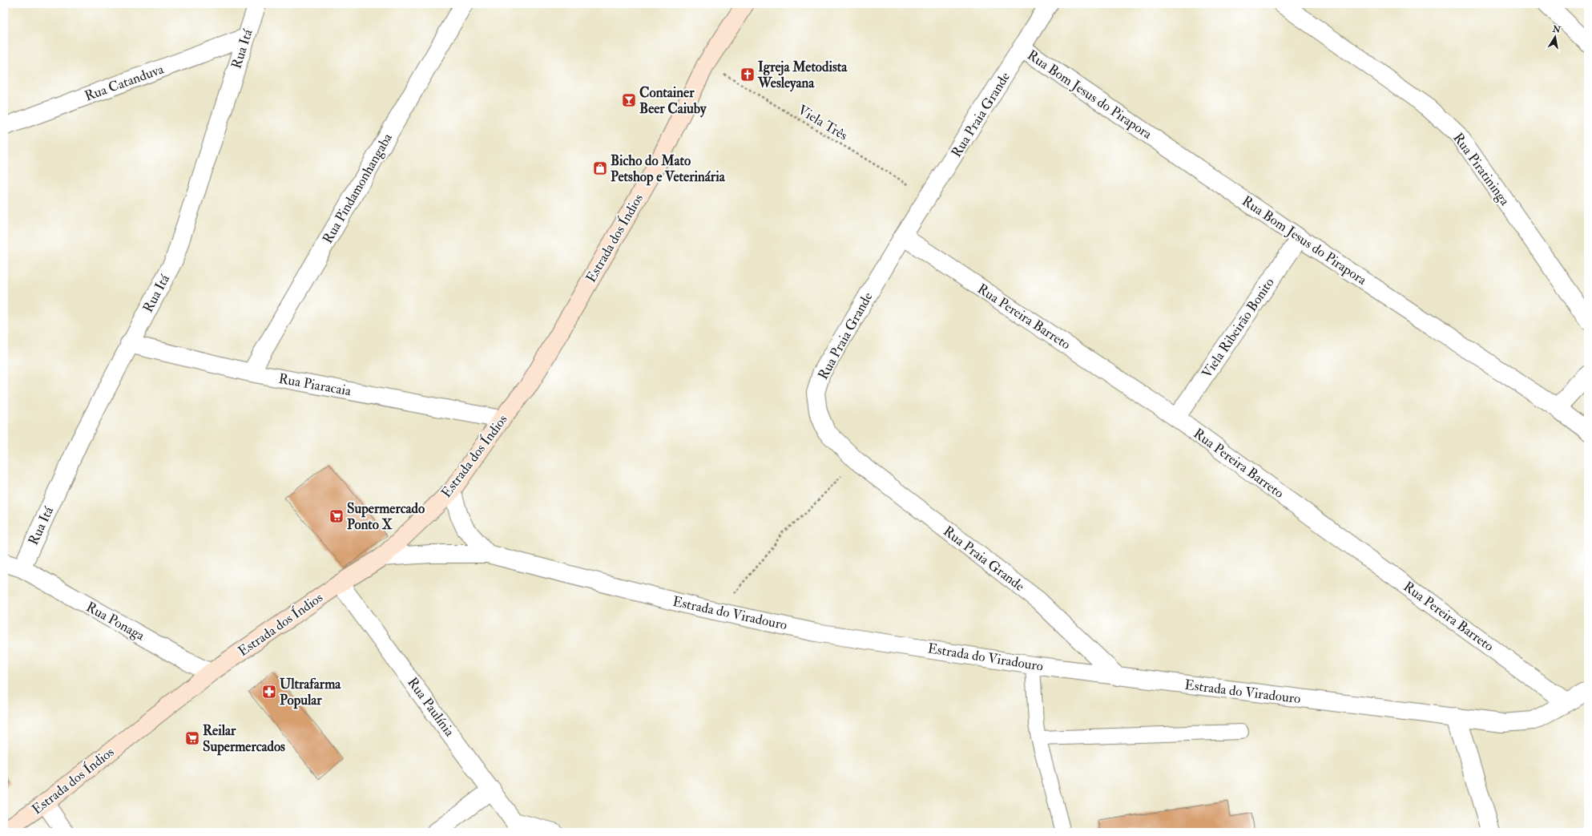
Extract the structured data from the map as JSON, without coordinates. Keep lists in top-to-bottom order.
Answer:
{
  "streets": {
    "street": [
      "Rua Itá",
      "Rua Catanduva",
      "Rua Bom Jesus do Pirapora",
      "Rua Praia Grande",
      "Rua Piratininga",
      "Rua Pindamonhangaba",
      "Estrada dos Índios",
      "Rua Pereira Barreto",
      "Viela Ribeirão Bonito",
      "Rua Piaracaia",
      "Estrada do Viradouro",
      "Rua Ponaga",
      "Rua Paulínia"
    ],
    "path": ["Viela Três"]
  },
  "crossings": [
    ["Rua Itá", "Rua Catanduva"],
    ["Rua Itá", "Rua Piaracaia"],
    ["Rua Itá", "Rua Ponaga"],
    ["Rua Bom Jesus do Pirapora", "Rua Praia Grande"],
    ["Rua Bom Jesus do Pirapora", "Viela Ribeirão Bonito"],
    ["Rua Praia Grande", "Viela Três"],
    ["Rua Praia Grande", "Rua Pereira Barreto"],
    ["Rua Praia Grande", "Estrada do Viradouro"],
    ["Viela Três", "Estrada dos Índios"],
    ["Rua Pindamonhangaba", "Rua Piaracaia"],
    ["Estrada dos Índios", "Rua Piaracaia"],
    ["Estrada dos Índios", "Estrada do Viradouro"],
    ["Estrada dos Índios", "Rua Ponaga"],
    ["Estrada dos Índios", "Rua Paulínia"],
    ["Rua Pereira Barreto", "Viela Ribeirão Bonito"],
    ["Rua Pereira Barreto", "Estrada do Viradouro"]
  ],
  "places": {
    "church": ["Igreja Metodista Wesleyana"],
    "bar": ["Container Beer Caiuby"],
    "shop": ["Bicho do Mato Petshop e Veterinária"],
    "supermarket": ["Supermercado Ponto X", "Reilar Supermercados"],
    "pharmacy": ["Ultrafarma Popular"]
  },
  "north": "top"
}
